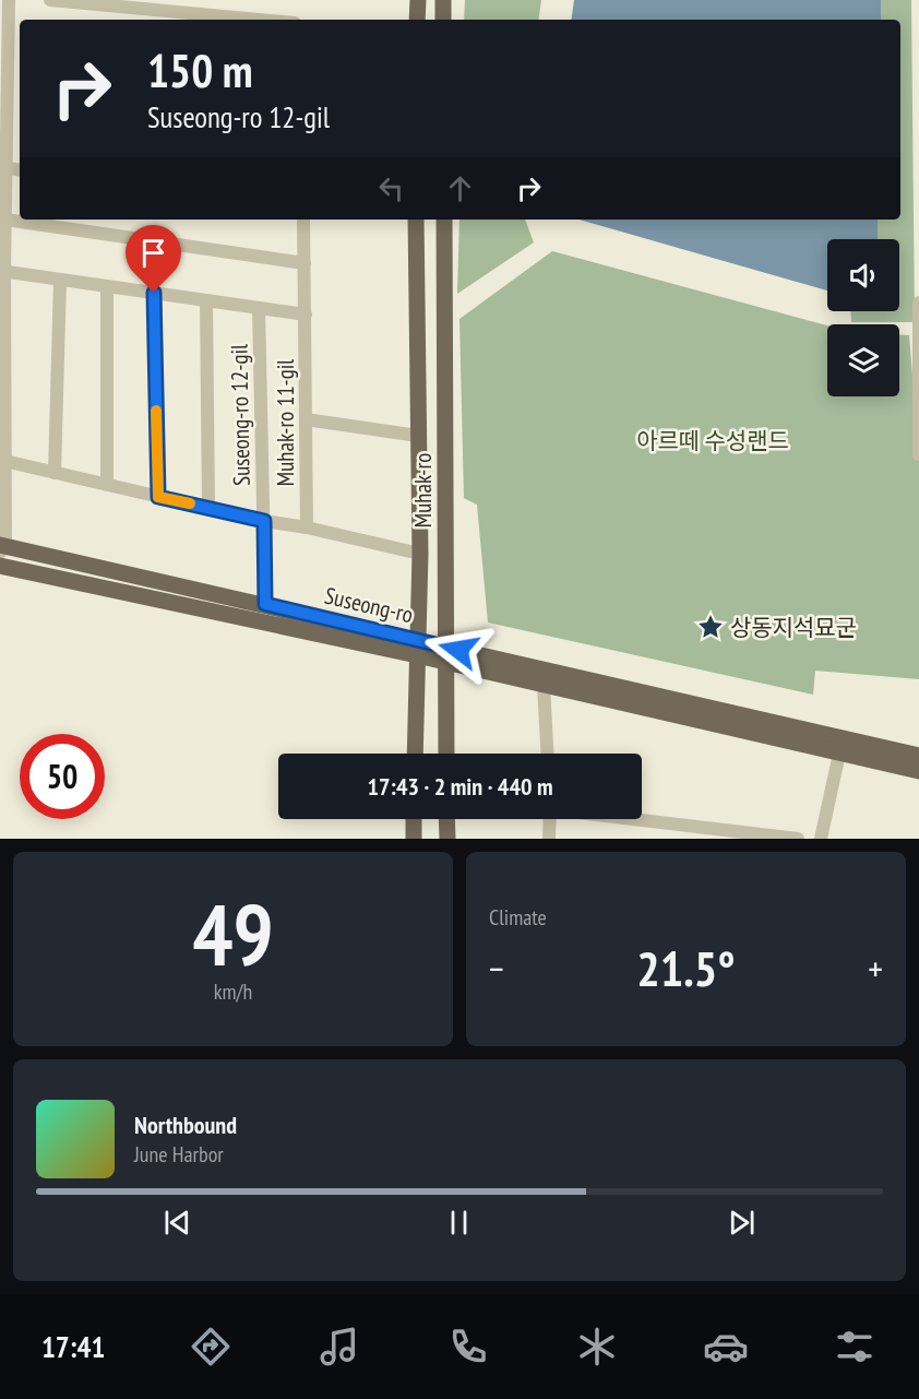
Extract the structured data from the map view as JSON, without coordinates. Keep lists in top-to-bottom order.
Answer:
{
  "streets": {
    "main road": ["Muhak-ro", "Suseong-ro"],
    "street": ["Suseong-ro 12-gil", "Muhak-ro 11-gil"]
  },
  "crossings": [
    ["Suseong-ro 12-gil", "Suseong-ro"],
    ["Muhak-ro 11-gil", "Muhak-ro"],
    ["Muhak-ro", "Suseong-ro"]
  ],
  "parks": ["아르떼 수성랜드"],
  "places": {
    "place": ["상동지석묘군"]
  },
  "page": {
    "turn": ["150 m", "Suseong-ro 12-gil"],
    "limit": "50",
    "trip": "17:43 · 2 min · 440 m",
    "tile": [
      ["49", "km/h"],
      "Climate"
    ],
    "heat": ["−", "21.5°", "+"],
    "song": ["Northbound", "June Harbor"],
    "tabs": "17:41"
  }
}
